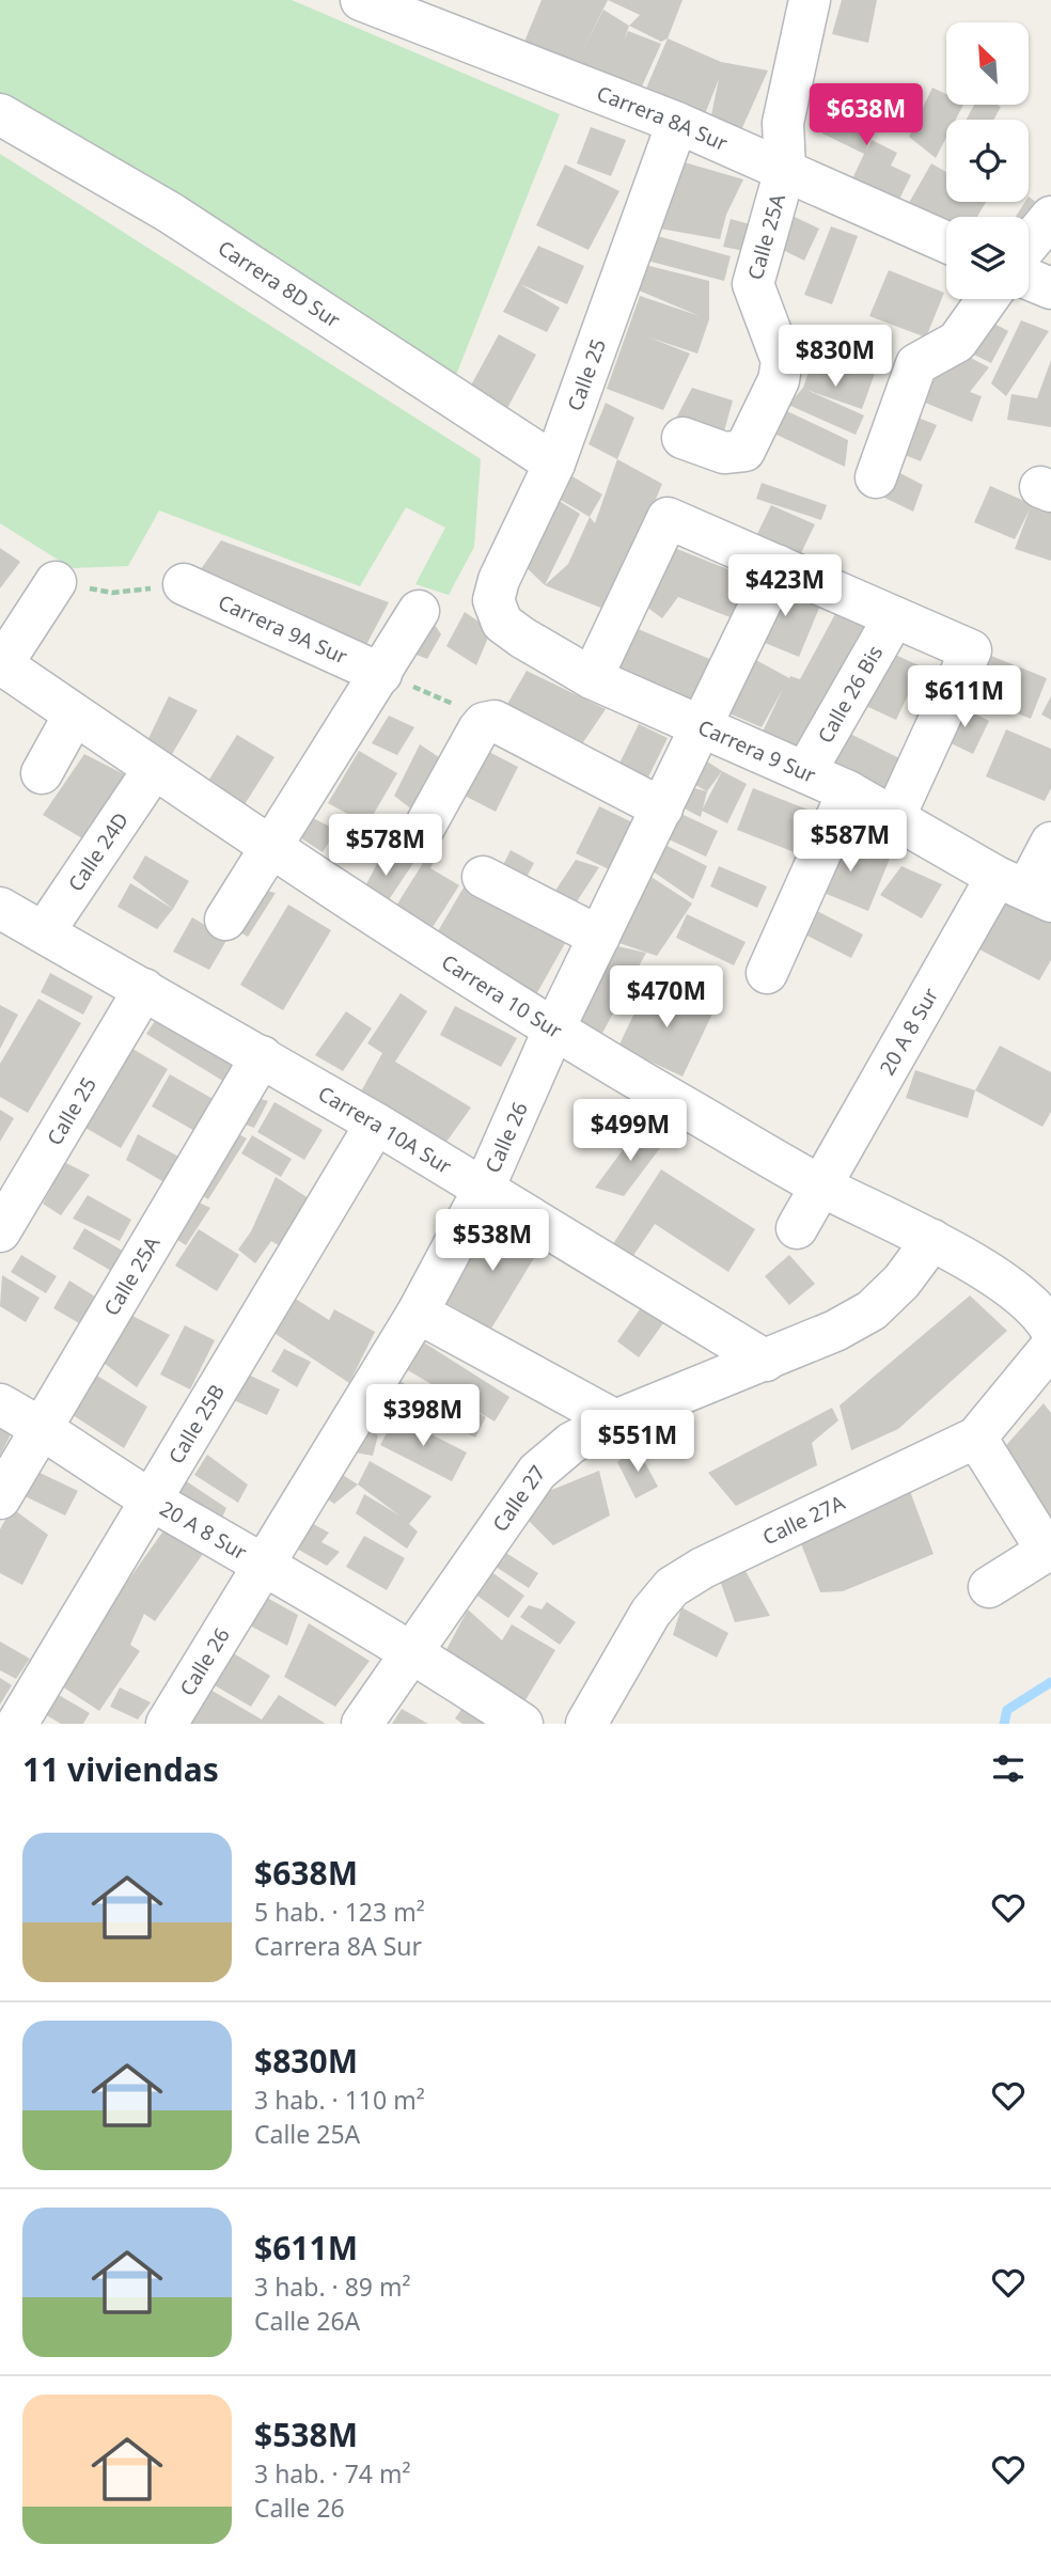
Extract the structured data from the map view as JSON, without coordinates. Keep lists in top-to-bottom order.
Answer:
{
  "streets": {
    "street": [
      "Carrera 8A Sur",
      "Calle 25A",
      "Carrera 8D Sur",
      "Calle 25",
      "Carrera 9A Sur",
      "Calle 26 Bis",
      "Carrera 9 Sur",
      "Calle 24D",
      "Carrera 10 Sur",
      "20 A 8 Sur",
      "Carrera 10A Sur",
      "Calle 26",
      "Calle 25B",
      "Calle 27",
      "Calle 27A"
    ]
  },
  "crossings": [
    ["Carrera 8A Sur", "Calle 25A"],
    ["Carrera 8A Sur", "Calle 25"],
    ["Calle 25A", "20 A 8 Sur"],
    ["Calle 25A", "Carrera 10A Sur"],
    ["Carrera 8D Sur", "Calle 25"],
    ["Calle 25", "Carrera 9 Sur"],
    ["Calle 25", "Carrera 10A Sur"],
    ["Calle 26 Bis", "Carrera 9 Sur"],
    ["Carrera 9 Sur", "20 A 8 Sur"],
    ["Carrera 9 Sur", "Calle 26"],
    ["Calle 24D", "Carrera 10 Sur"],
    ["Calle 24D", "Carrera 10A Sur"],
    ["Carrera 10 Sur", "20 A 8 Sur"],
    ["Carrera 10 Sur", "Calle 26"],
    ["Carrera 10 Sur", "Calle 27"],
    ["20 A 8 Sur", "Calle 26"],
    ["20 A 8 Sur", "Calle 25B"],
    ["20 A 8 Sur", "Calle 27"],
    ["Carrera 10A Sur", "Calle 26"],
    ["Carrera 10A Sur", "Calle 25B"],
    ["Carrera 10A Sur", "Calle 27"]
  ],
  "north": "top left",
  "page": {
    "price": [
      "$638M",
      "$830M",
      "$423M",
      "$611M",
      "$587M",
      "$578M",
      "$470M",
      "$499M",
      "$538M",
      "$398M",
      "$551M"
    ],
    "heading": "11 viviendas",
    "list": [
      {
        "name": "$638M",
        "note": "5 hab. · 123 m² · Carrera 8A Sur"
      },
      {
        "name": "$830M",
        "note": "3 hab. · 110 m² · Calle 25A"
      },
      {
        "name": "$611M",
        "note": "3 hab. · 89 m² · Calle 26A"
      },
      {
        "name": "$538M",
        "note": "3 hab. · 74 m² · Calle 26"
      }
    ]
  }
}
